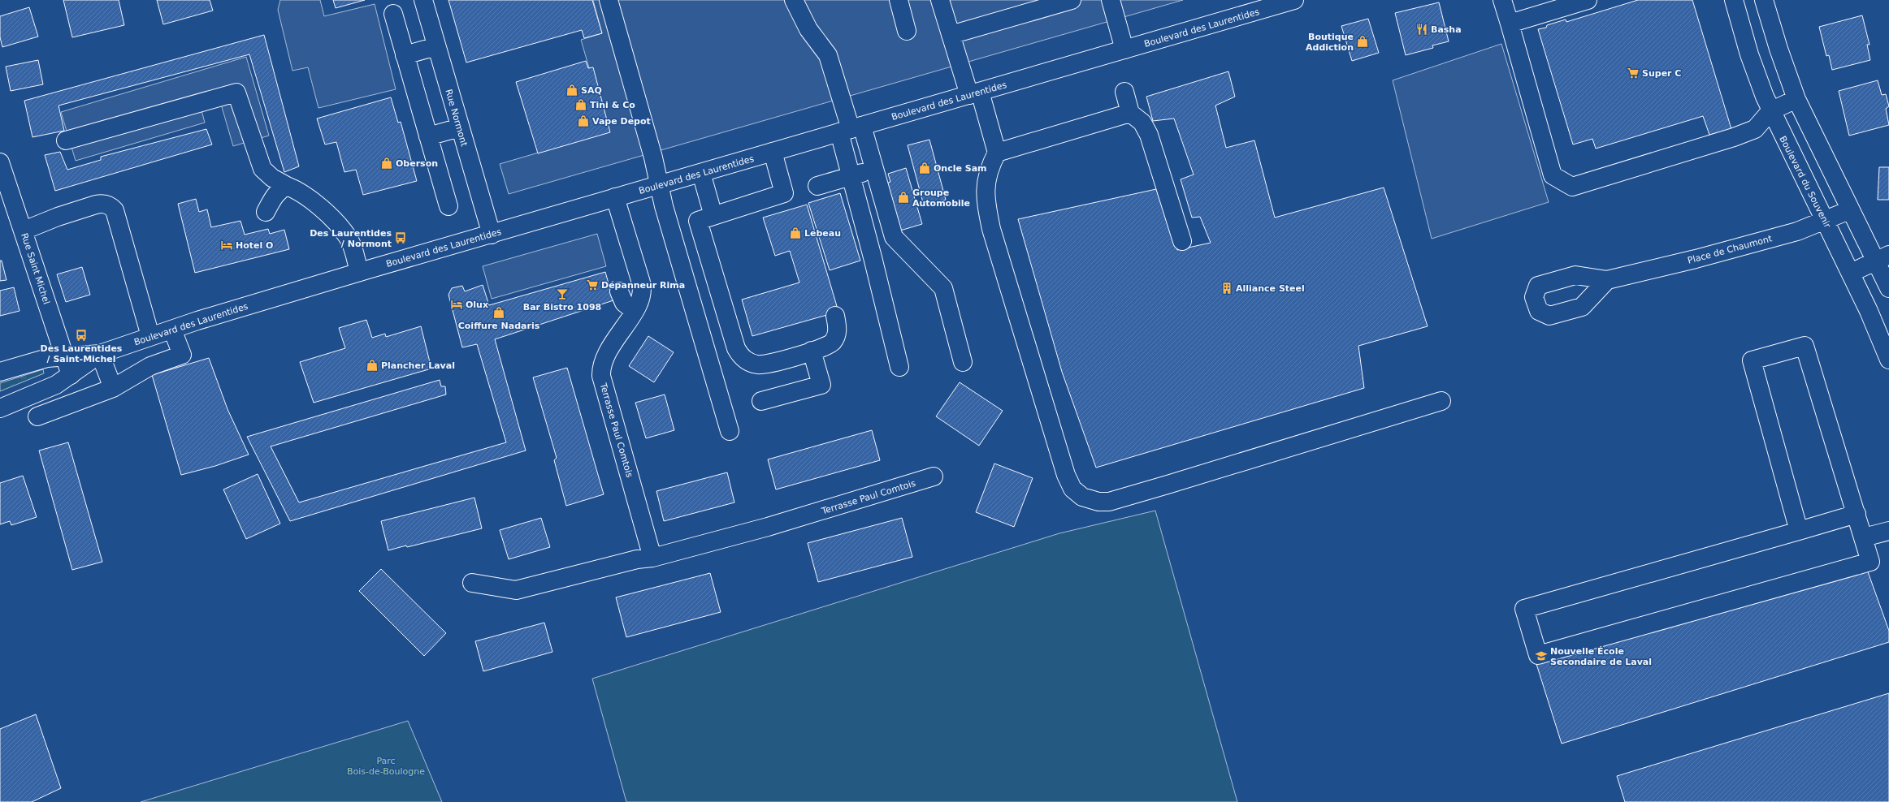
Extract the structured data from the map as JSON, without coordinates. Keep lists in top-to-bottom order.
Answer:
{
  "streets": {
    "street": [
      "Boulevard des Laurentides",
      "Rue Normont",
      "Boulevard du Souvenir",
      "Place de Chaumont",
      "Rue Saint Michel",
      "Terrasse Paul Comtois"
    ]
  },
  "crossings": [
    ["Boulevard des Laurentides", "Rue Normont"],
    ["Boulevard des Laurentides", "Rue Saint Michel"],
    ["Boulevard des Laurentides", "Terrasse Paul Comtois"],
    ["Boulevard du Souvenir", "Place de Chaumont"]
  ],
  "parks": ["Parc Bois-de-Boulogne"],
  "places": {
    "restaurant": ["Basha"],
    "shop": [
      "Boutique Addiction",
      "SAQ",
      "Tini & Co",
      "Vape Depot",
      "Oberson",
      "Oncle Sam",
      "Groupe Automobile",
      "Lebeau",
      "Coiffure Nadaris",
      "Plancher Laval"
    ],
    "supermarket": ["Super C", "Dépanneur Rima"],
    "bus stop": ["Des Laurentides / Normont", "Des Laurentides / Saint-Michel"],
    "hotel": ["Hotel O", "Olux"],
    "building": ["Alliance Steel"],
    "bar": ["Bar Bistro 1098"],
    "school or university": ["Nouvelle École Secondaire de Laval"]
  }
}
